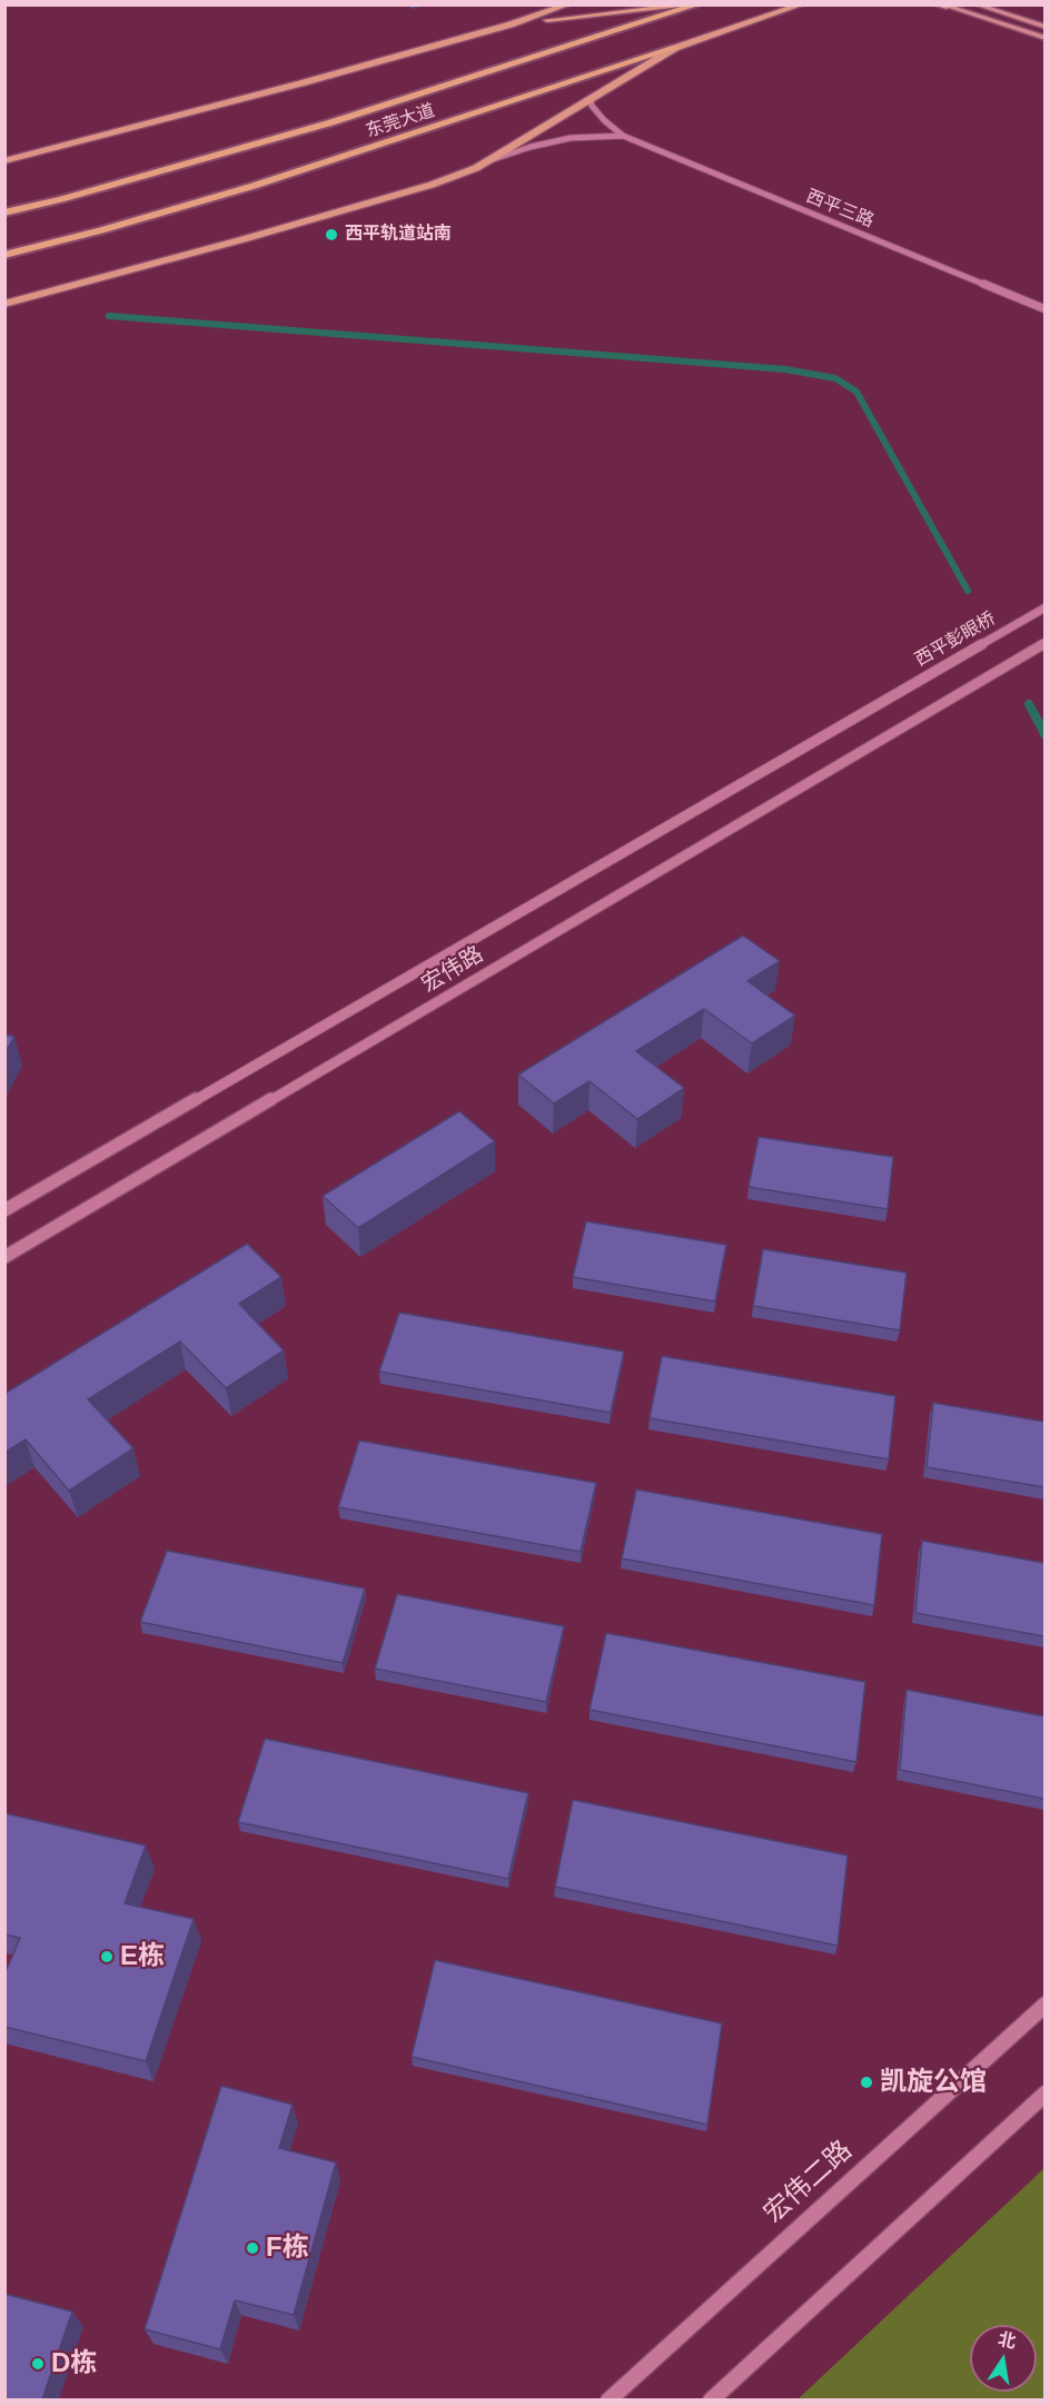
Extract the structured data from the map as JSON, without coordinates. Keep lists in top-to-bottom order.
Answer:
{
  "streets": {
    "highway": ["东莞大道"],
    "street": [
      "西平三路",
      "西平彭眼桥",
      "宏伟路",
      "宏伟二路"
    ]
  },
  "crossings": [
    ["西平彭眼桥", "宏伟路"]
  ],
  "places": [
    "西平轨道站南",
    "E栋",
    "凯旋公馆",
    "F栋",
    "D栋"
  ],
  "north": "top"
}
